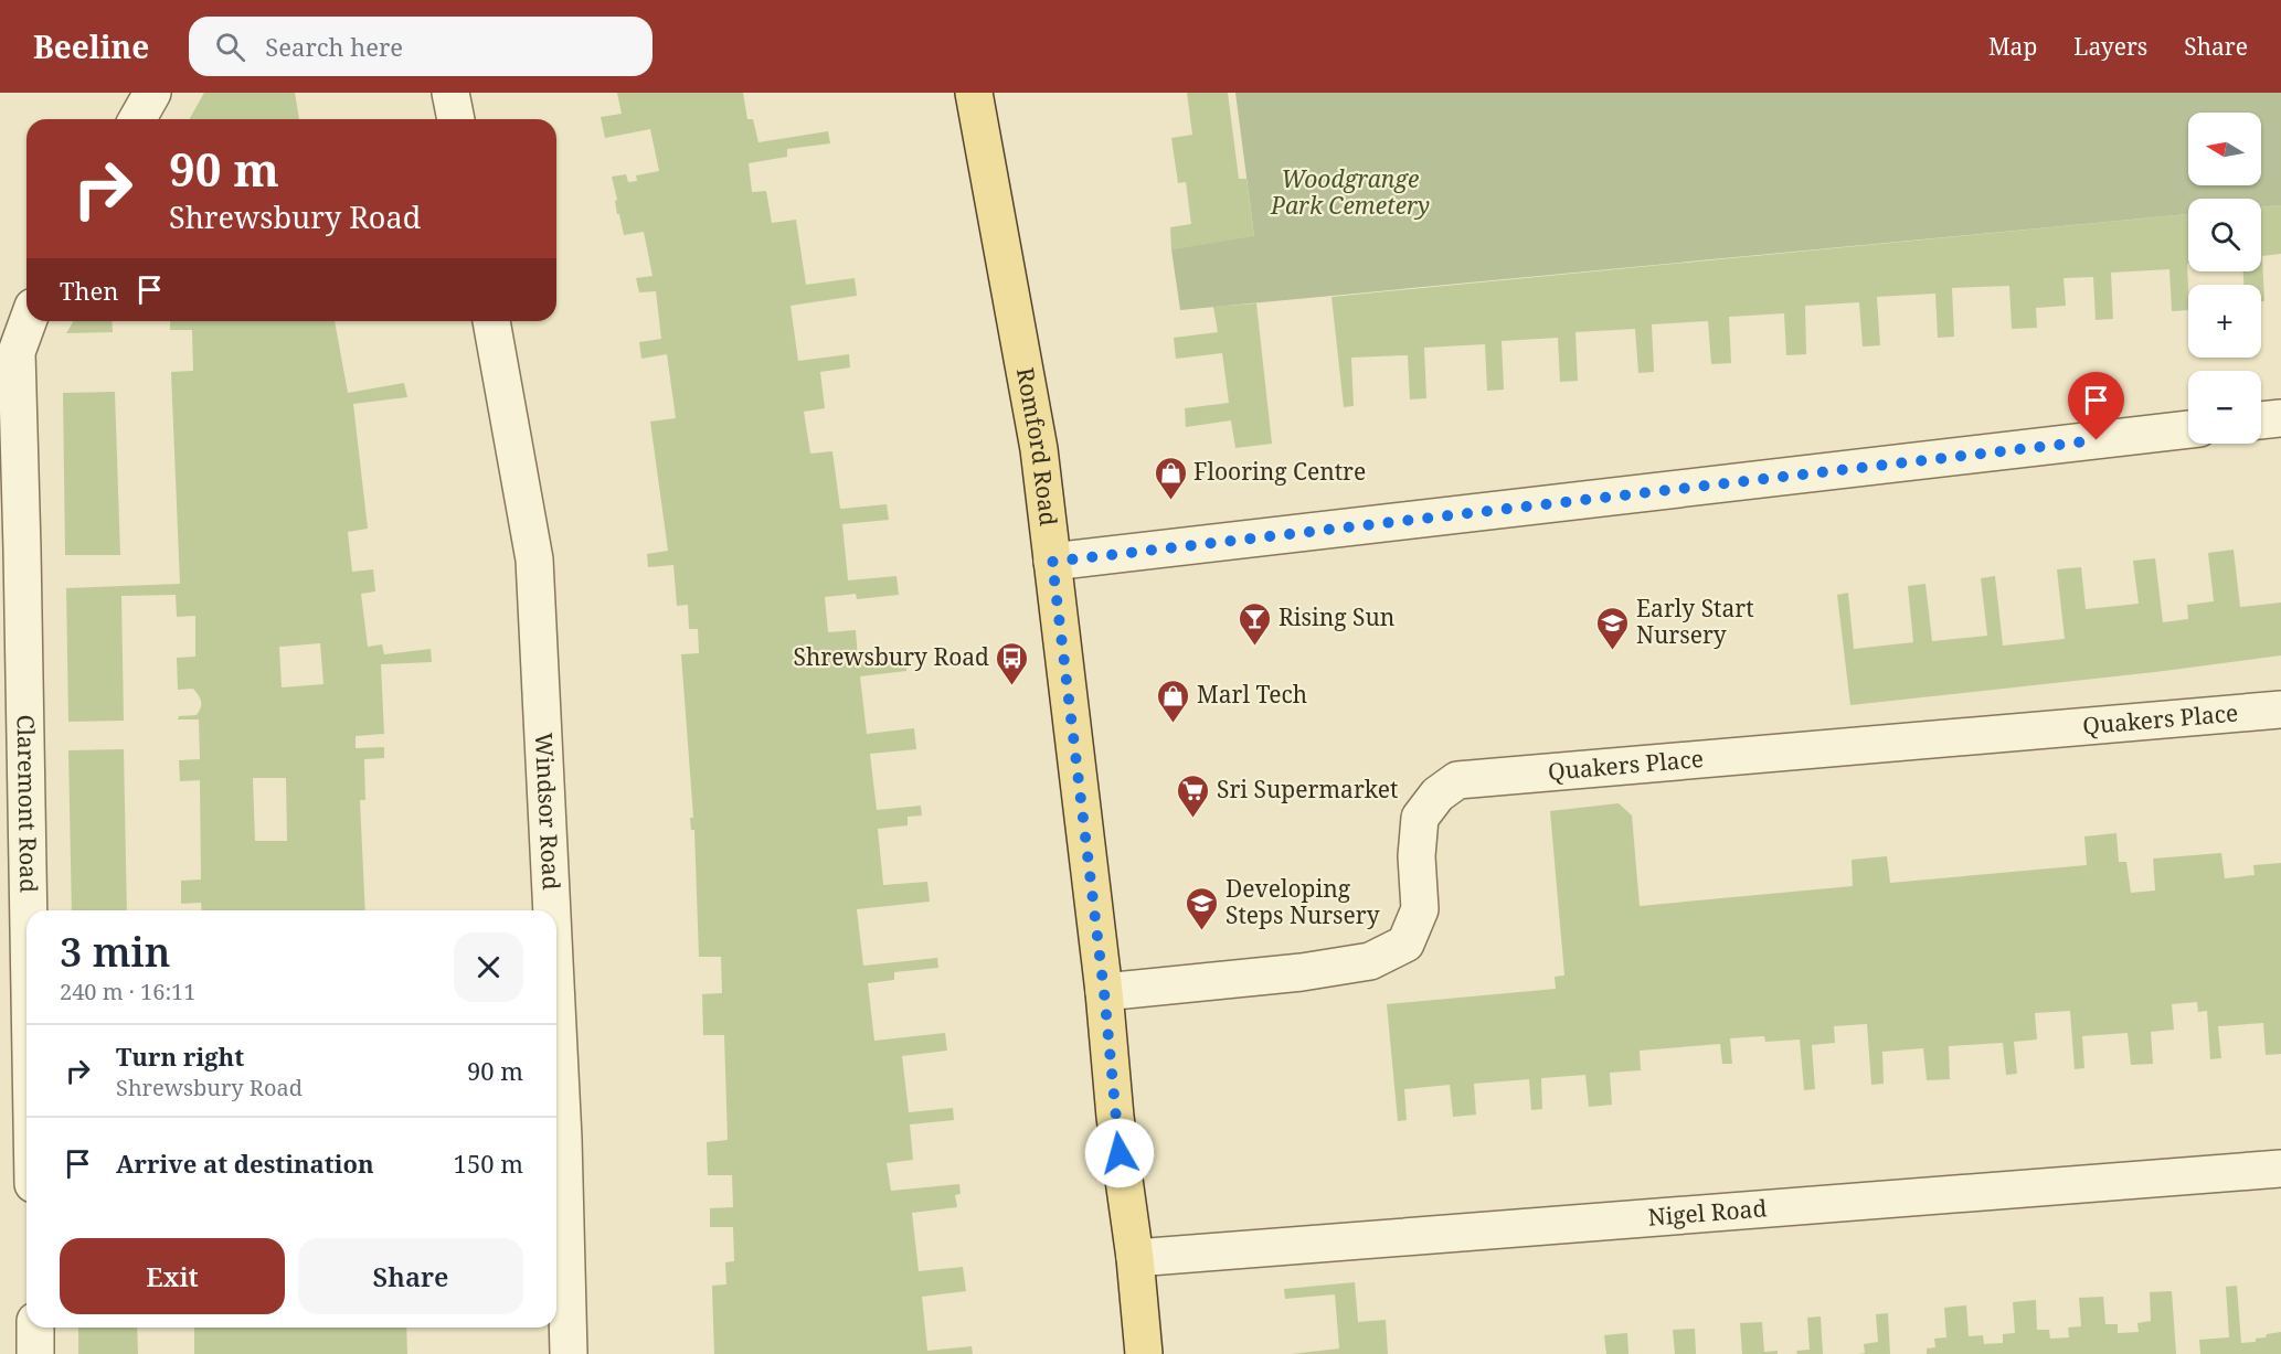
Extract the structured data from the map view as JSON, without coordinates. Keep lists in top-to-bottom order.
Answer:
{
  "streets": {
    "main road": ["Romford Road"],
    "street": [
      "Quakers Place",
      "Claremont Road",
      "Windsor Road",
      "Nigel Road"
    ]
  },
  "crossings": [
    ["Romford Road", "Quakers Place"],
    ["Romford Road", "Nigel Road"]
  ],
  "parks": ["Woodgrange Park Cemetery"],
  "places": {
    "shop": ["Flooring Centre", "Marl Tech"],
    "bar": ["Rising Sun"],
    "school or university": ["Early Start Nursery", "Developing Steps Nursery"],
    "bus stop": ["Shrewsbury Road"],
    "supermarket": ["Sri Supermarket"]
  },
  "north": "left",
  "page": {
    "header": "Beeline",
    "search": "Search here",
    "nav": ["Map", "Layers", "Share"],
    "map_buttons": ["+", "−"],
    "turn": ["90 m", "Shrewsbury Road"],
    "then": "Then",
    "heading": ["3 min", "240 m · 16:11"],
    "list": [
      {
        "name": "Turn right",
        "note": "Shrewsbury Road",
        "value": "90 m"
      },
      {
        "name": "Arrive at destination",
        "value": "150 m"
      }
    ],
    "buttons": ["Exit", "Share"]
  }
}
